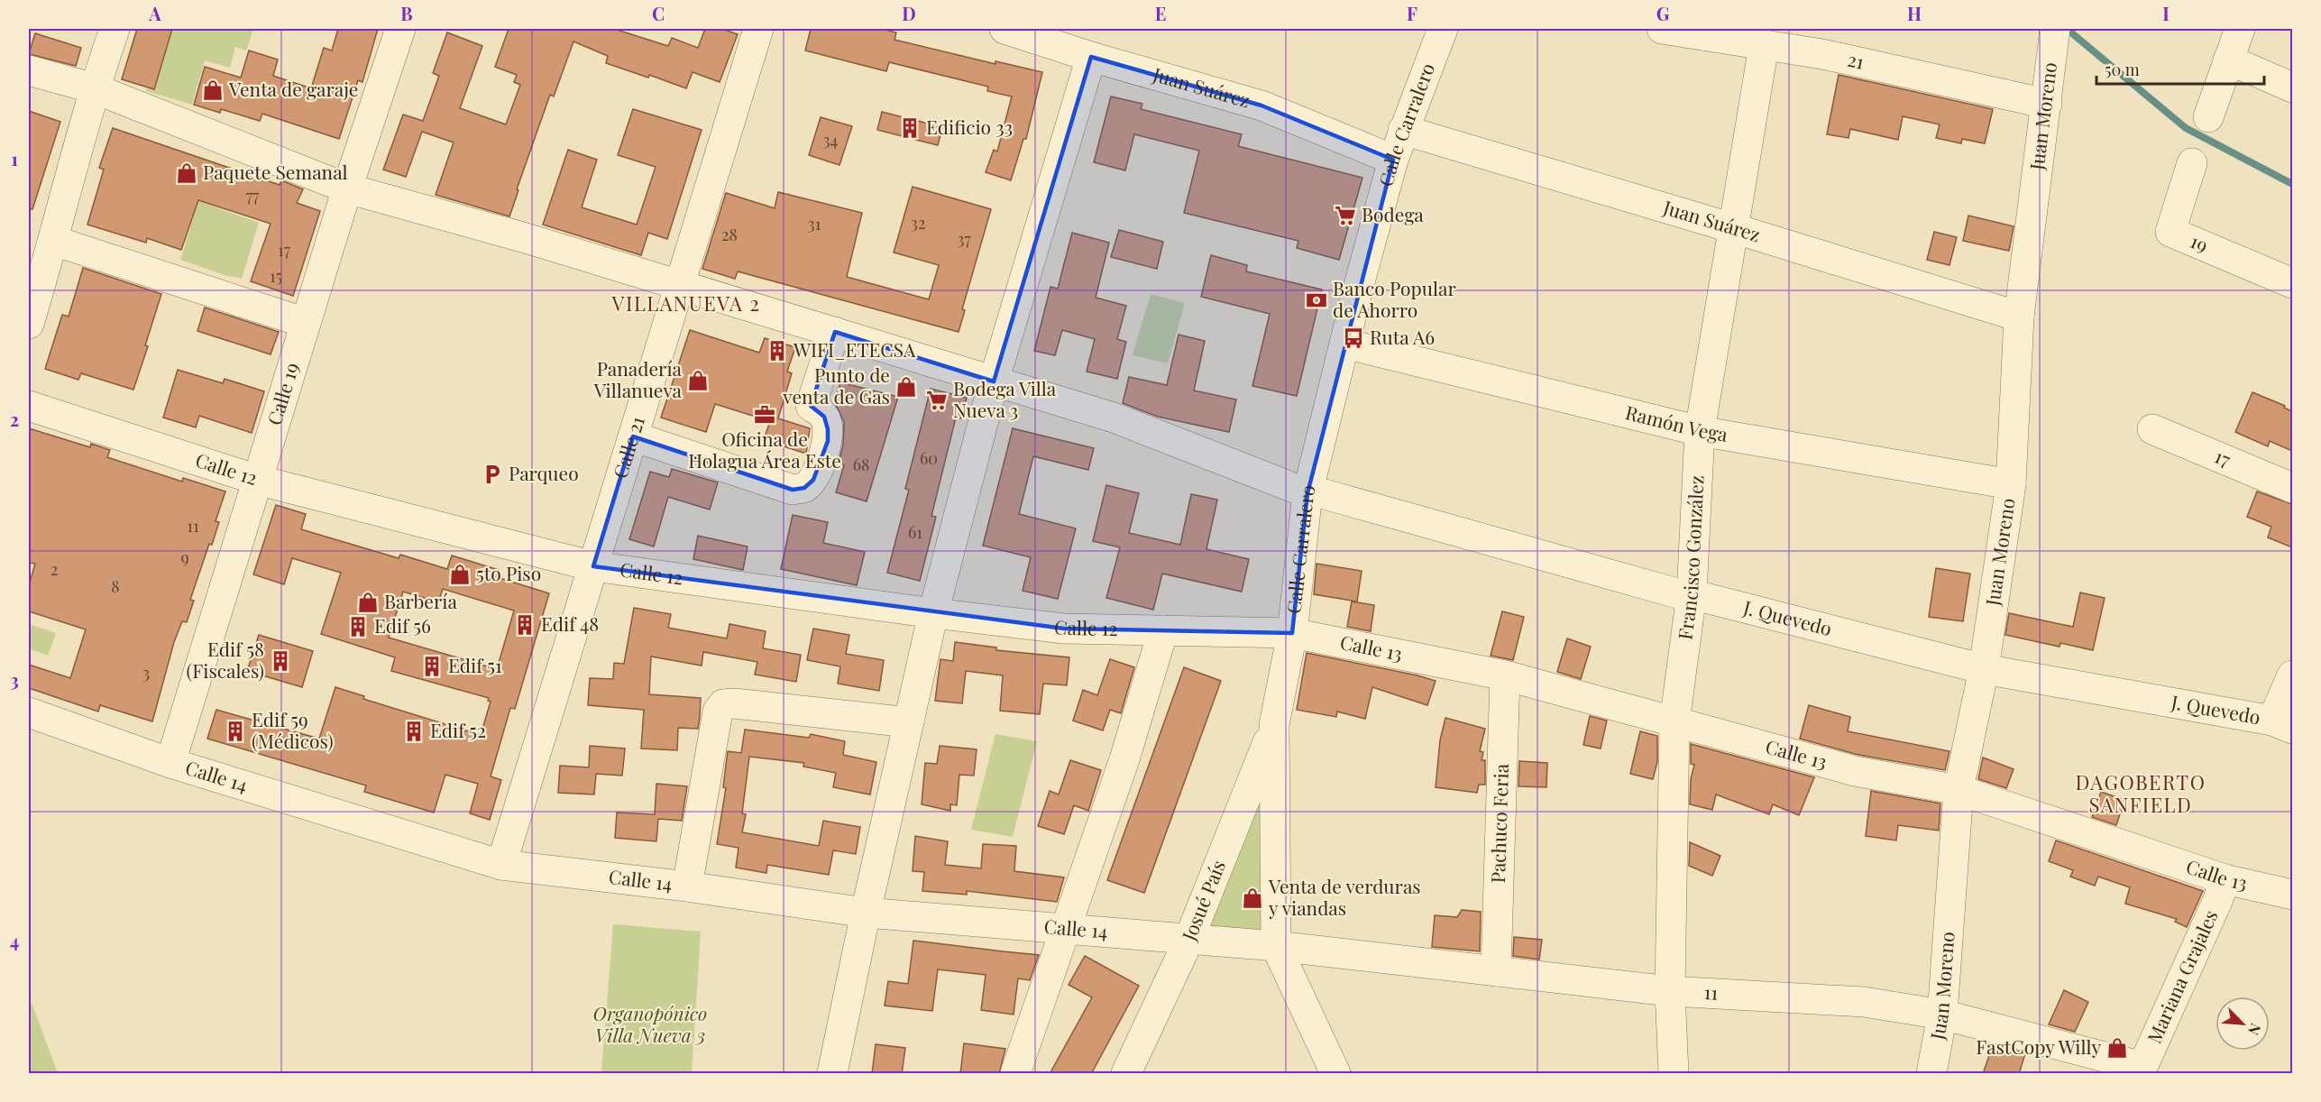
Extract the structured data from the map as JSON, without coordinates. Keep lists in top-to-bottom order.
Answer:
{
  "streets": {
    "street": [
      "21",
      "Juan Suárez",
      "Juan Moreno",
      "Calle Carralero",
      "19",
      "Calle 19",
      "Ramón Vega",
      "Calle 21",
      "17",
      "Calle 12",
      "Francisco González",
      "J. Quevedo",
      "Calle 13",
      "Calle 14",
      "Pachuco Feria",
      "Josué País",
      "Mariana Grajales",
      "11"
    ]
  },
  "crossings": [
    ["21", "Juan Moreno"],
    ["21", "Francisco González"],
    ["Juan Suárez", "Juan Moreno"],
    ["Juan Suárez", "Calle Carralero"],
    ["Juan Suárez", "Francisco González"],
    ["Juan Moreno", "Ramón Vega"],
    ["Juan Moreno", "J. Quevedo"],
    ["Juan Moreno", "Calle 13"],
    ["Juan Moreno", "11"],
    ["Calle Carralero", "Ramón Vega"],
    ["Calle Carralero", "Calle 12"],
    ["Calle Carralero", "J. Quevedo"],
    ["Calle Carralero", "Calle 13"],
    ["Calle Carralero", "Calle 14"],
    ["Calle Carralero", "Josué País"],
    ["Calle Carralero", "11"],
    ["Calle 19", "Calle 12"],
    ["Calle 19", "J. Quevedo"],
    ["Calle 19", "Calle 14"],
    ["Ramón Vega", "Francisco González"],
    ["Calle 21", "Calle 12"],
    ["Calle 21", "J. Quevedo"],
    ["Calle 21", "Calle 14"],
    ["Calle 12", "Calle 13"],
    ["Francisco González", "J. Quevedo"],
    ["Francisco González", "Calle 13"],
    ["Francisco González", "11"],
    ["Calle 13", "Pachuco Feria"],
    ["Calle 13", "Mariana Grajales"],
    ["Calle 14", "Josué País"],
    ["Calle 14", "11"],
    ["Pachuco Feria", "11"],
    ["Mariana Grajales", "11"]
  ],
  "districts": ["VILLANUEVA 2", "DAGOBERTO SANFIELD"],
  "parks": ["Organopónico Villa Nueva 3"],
  "places": {
    "shop": [
      "Venta de garaje",
      "Paquete Semanal",
      "Panadería Villanueva",
      "Punto de venta de Gas",
      "5to Piso",
      "Barbería",
      "Venta de verduras y viandas",
      "FastCopy Willy"
    ],
    "building": [
      "Edificio 33",
      "WIFI_ETECSA",
      "Edif 48",
      "Edif 56",
      "Edif 58 (Fiscales)",
      "Edif 51",
      "Edif 59 (Médicos)",
      "Edif 52"
    ],
    "supermarket": ["Bodega", "Bodega Villa Nueva 3"],
    "bank": ["Banco Popular de Ahorro"],
    "bus stop": ["Ruta A6"],
    "office": ["Oficina de Holagua Área Este"],
    "parking": ["Parqueo"]
  },
  "house_numbers": [
    "34",
    "77",
    "32",
    "31",
    "28",
    "37",
    "17",
    "15",
    "60",
    "68",
    "11",
    "61",
    "9",
    "2",
    "8",
    "3"
  ],
  "scale_bar": "50 m",
  "north": "bottom right",
  "grid": {
    "columns": [
      "A",
      "B",
      "C",
      "D",
      "E",
      "F",
      "G",
      "H",
      "I"
    ],
    "rows": [
      "1",
      "2",
      "3",
      "4"
    ]
  }
}
